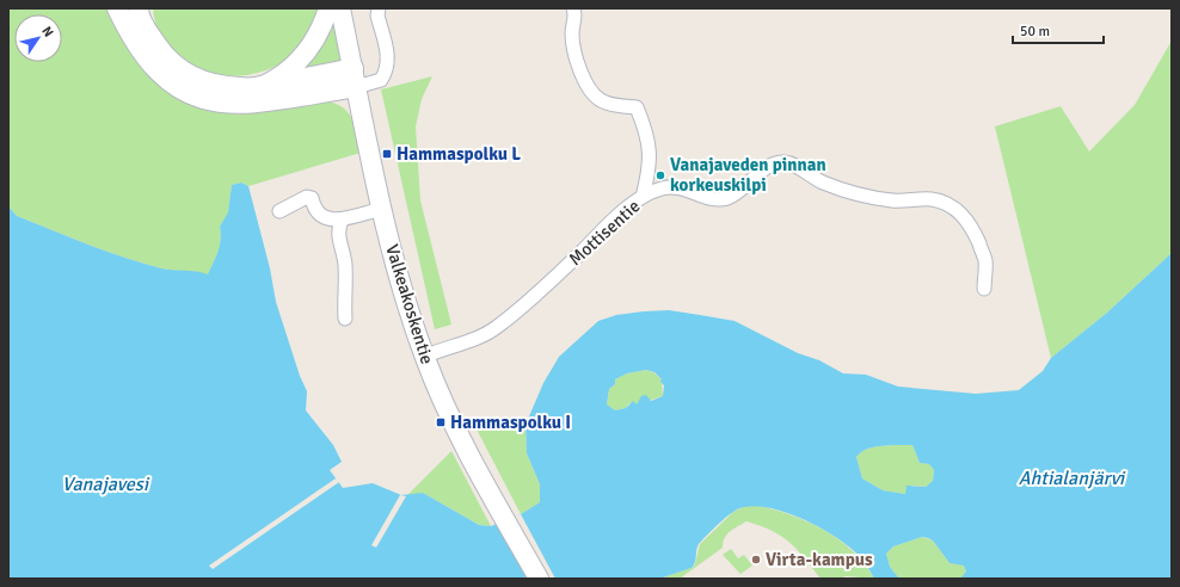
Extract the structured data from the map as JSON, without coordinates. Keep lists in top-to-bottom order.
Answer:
{
  "streets": {
    "main road": ["Valkeakoskentie"],
    "street": ["Mottisentie"]
  },
  "crossings": [
    ["Mottisentie", "Valkeakoskentie"]
  ],
  "water": ["Ahtialanjärvi", "Vanajavesi"],
  "places": {
    "transit": ["Hammaspolku L", "Hammaspolku I"],
    "other": ["Vanajaveden pinnan korkeuskilpi", "Virta-kampus"]
  },
  "scale_bar": "50 m",
  "north": "top right"
}
